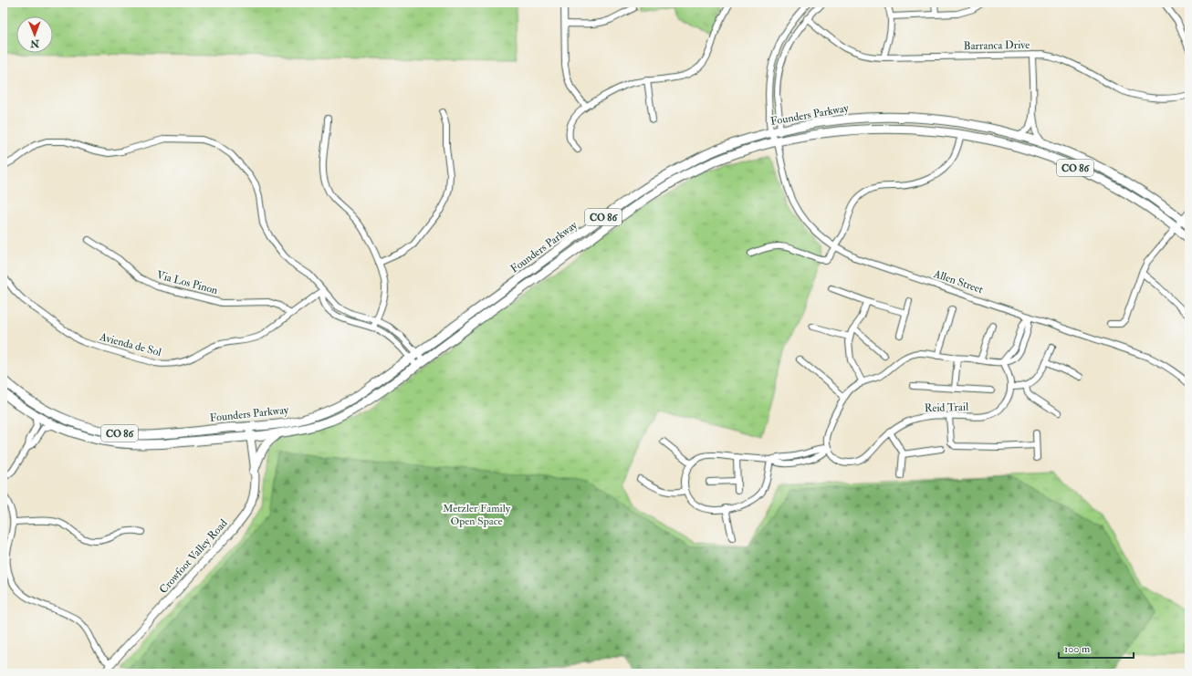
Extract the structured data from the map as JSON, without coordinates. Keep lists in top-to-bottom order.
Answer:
{
  "streets": {
    "highway": ["Founders Parkway", "CO 86"],
    "main road": ["Crowfoot Valley Road"],
    "street": [
      "Barranca Drive",
      "Allen Street",
      "Via Los Pinon",
      "Avienda de Sol",
      "Reid Trail"
    ]
  },
  "crossings": [
    ["Founders Parkway", "Allen Street"],
    ["Founders Parkway", "Crowfoot Valley Road"],
    ["Via Los Pinon", "Avienda de Sol"]
  ],
  "parks": ["Metzler Family Open Space"],
  "scale_bar": "100 m",
  "north": "bottom"
}
